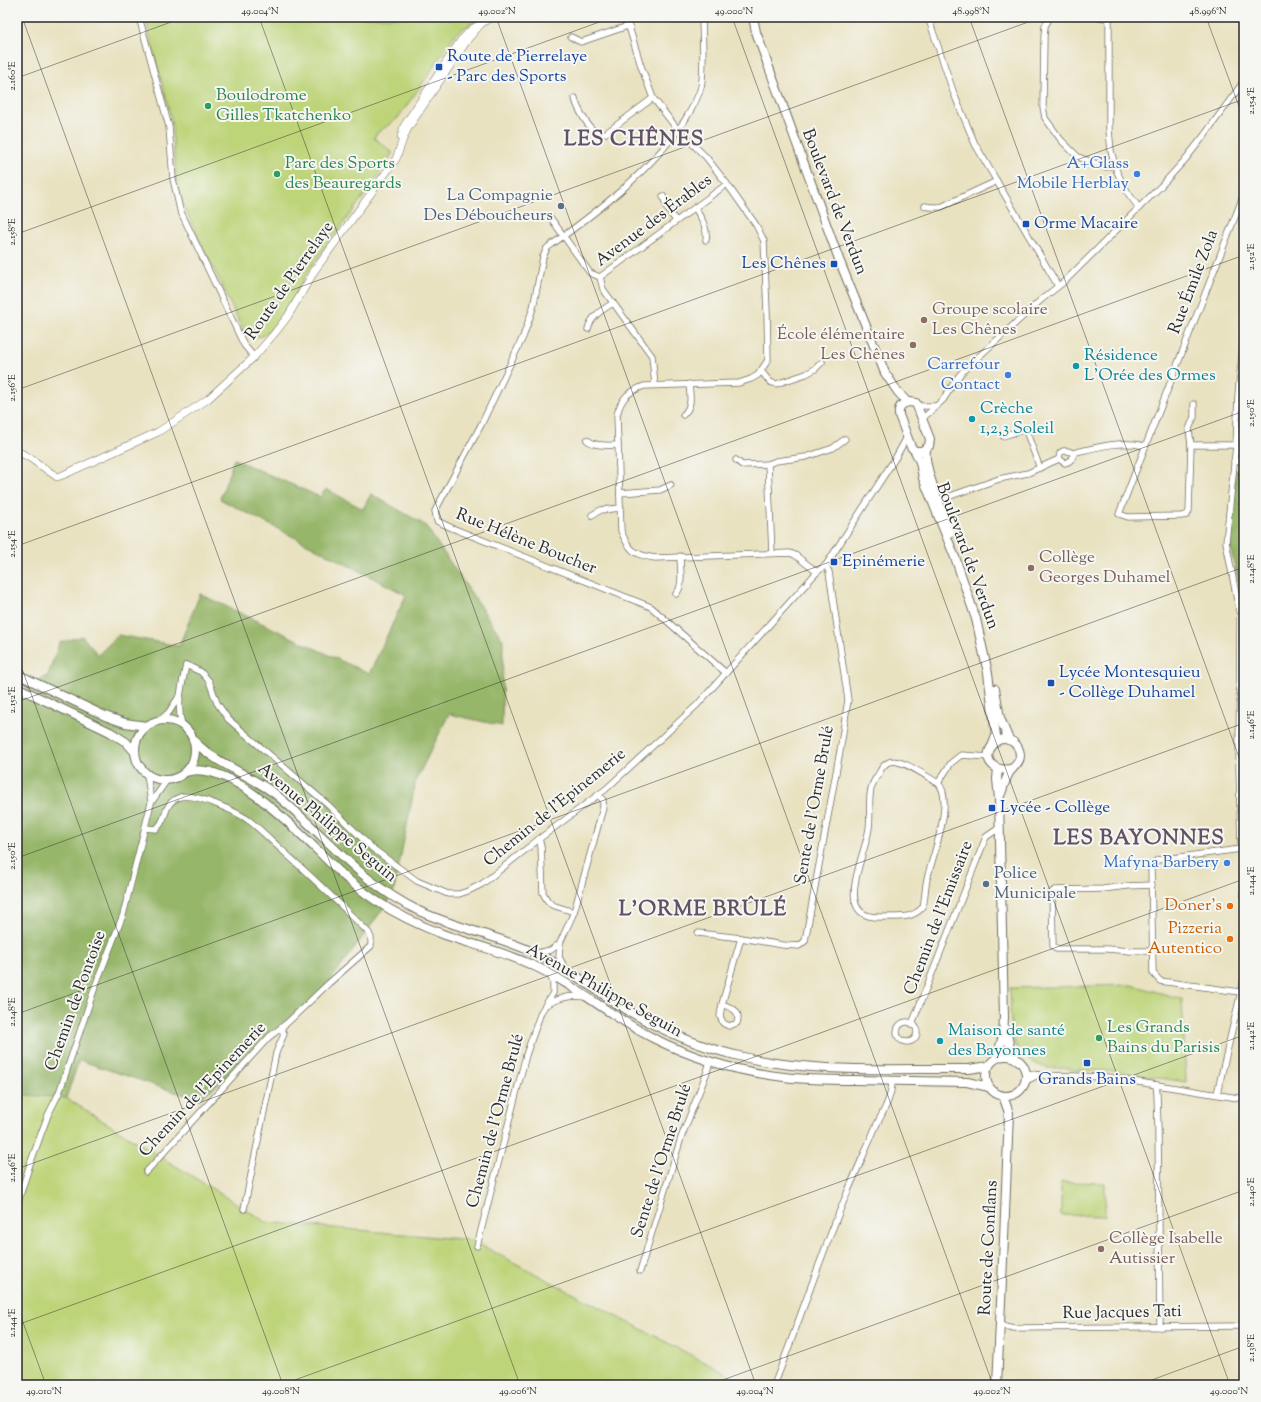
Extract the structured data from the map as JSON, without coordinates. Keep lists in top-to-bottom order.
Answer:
{
  "streets": {
    "main road": ["Boulevard de Verdun", "Avenue Philippe Seguin", "Route de Conflans"],
    "street": [
      "Avenue des Érables",
      "Route de Pierrelaye",
      "Rue Émile Zola",
      "Rue Hélène Boucher",
      "Sente de l'Orme Brulé",
      "Chemin de l'Epinemerie",
      "Chemin de l'Emissaire",
      "Chemin de Pontoise",
      "Chemin de l'Orme Brulé",
      "Rue Jacques Tati"
    ]
  },
  "crossings": [
    ["Boulevard de Verdun", "Chemin de l'Epinemerie"],
    ["Rue Hélène Boucher", "Chemin de l'Epinemerie"],
    ["Sente de l'Orme Brulé", "Chemin de l'Epinemerie"],
    ["Sente de l'Orme Brulé", "Avenue Philippe Seguin"],
    ["Chemin de l'Epinemerie", "Chemin de Pontoise"],
    ["Avenue Philippe Seguin", "Chemin de Pontoise"],
    ["Avenue Philippe Seguin", "Chemin de l'Orme Brulé"],
    ["Avenue Philippe Seguin", "Route de Conflans"],
    ["Route de Conflans", "Rue Jacques Tati"]
  ],
  "districts": ["LES CHÊNES", "LES BAYONNES", "L'ORME BRÛLÉ"],
  "places": {
    "transit": [
      "Route de Pierrelaye - Parc des Sports",
      "Orme Macaire",
      "Les Chênes",
      "Epinémerie",
      "Lycée Montesquieu - Collège Duhamel",
      "Lycée - Collège",
      "Grands Bains"
    ],
    "other": [
      "Boulodrome Gilles Tkatchenko",
      "Parc des Sports des Beauregards",
      "A+Glass Mobile Herblay",
      "La Compagnie Des Déboucheurs",
      "Groupe scolaire Les Chênes",
      "École élémentaire Les Chênes",
      "Résidence L'Orée des Ormes",
      "Carrefour Contact",
      "Crèche 1,2,3 Soleil",
      "Collège Georges Duhamel",
      "Mafyna Barbery",
      "Police Municipale",
      "Doner's",
      "Pizzeria Autentico",
      "Les Grands Bains du Parisis",
      "Maison de santé des Bayonnes",
      "Collège Isabelle Autissier"
    ]
  },
  "coordinates": [
    "49.004°N",
    "49.002°N",
    "49.000°N",
    "48.998°N",
    "48.996°N",
    "2.160°E",
    "2.154°E",
    "2.158°E",
    "2.152°E",
    "2.156°E",
    "2.150°E",
    "2.148°E",
    "2.146°E",
    "2.144°E",
    "2.142°E",
    "2.140°E",
    "2.138°E",
    "49.010°N",
    "49.008°N",
    "49.006°N"
  ]
}
